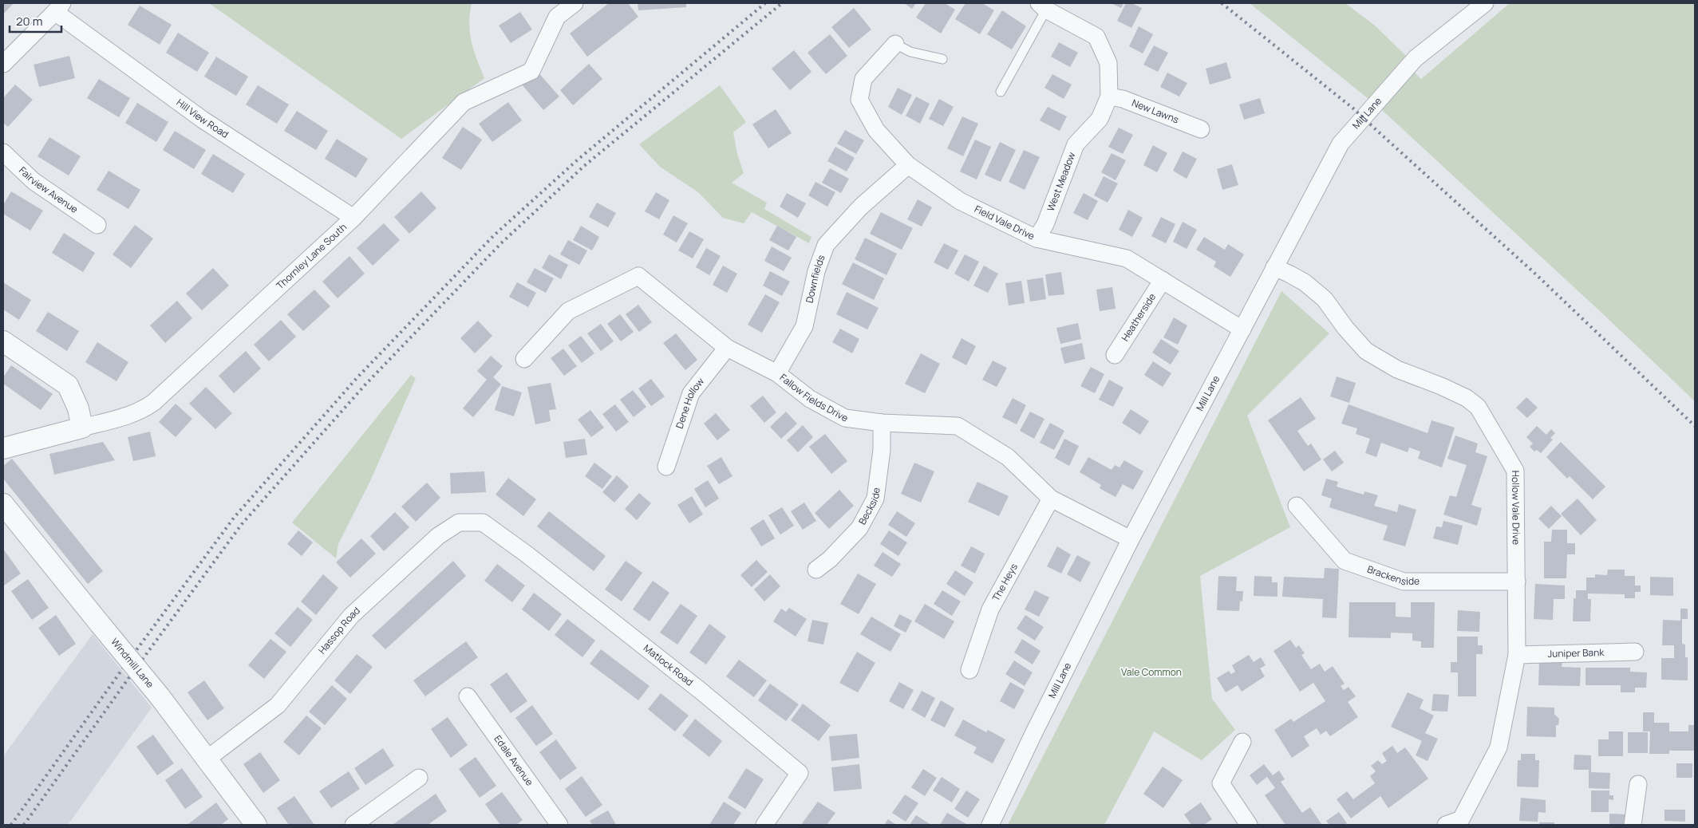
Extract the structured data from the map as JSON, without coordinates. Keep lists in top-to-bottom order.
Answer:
{
  "streets": {
    "street": [
      "New Lawns",
      "Mill Lane",
      "Hill View Road",
      "West Meadow",
      "Fairview Avenue",
      "Field Vale Drive",
      "Thornley Lane South",
      "Downfields",
      "Heatherside",
      "Fallow Fields Drive",
      "Dene Hollow",
      "Beckside",
      "Hollow Vale Drive",
      "Brackenside",
      "The Heys",
      "Hassop Road",
      "Juniper Bank",
      "Windmill Lane",
      "Matlock Road",
      "Edale Avenue"
    ]
  },
  "crossings": [
    ["New Lawns", "West Meadow"],
    ["Mill Lane", "Field Vale Drive"],
    ["Mill Lane", "Fallow Fields Drive"],
    ["Mill Lane", "Hollow Vale Drive"],
    ["Hill View Road", "Thornley Lane South"],
    ["West Meadow", "Field Vale Drive"],
    ["Field Vale Drive", "Downfields"],
    ["Field Vale Drive", "Heatherside"],
    ["Downfields", "Fallow Fields Drive"],
    ["Fallow Fields Drive", "Dene Hollow"],
    ["Fallow Fields Drive", "Beckside"],
    ["Fallow Fields Drive", "The Heys"],
    ["Hollow Vale Drive", "Brackenside"],
    ["Hollow Vale Drive", "Juniper Bank"],
    ["Hassop Road", "Windmill Lane"],
    ["Hassop Road", "Matlock Road"]
  ],
  "parks": ["Vale Common"],
  "scale_bar": "20 m"
}
